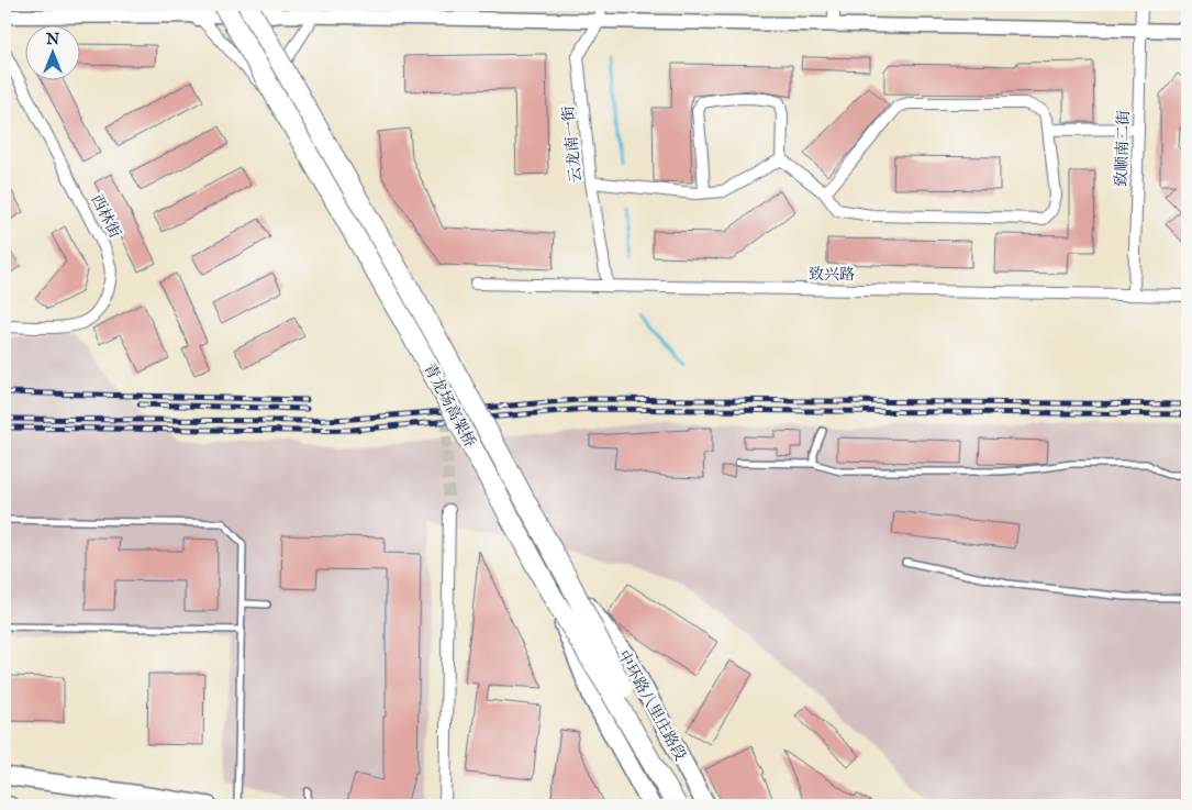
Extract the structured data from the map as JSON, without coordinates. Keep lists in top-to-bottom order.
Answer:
{
  "streets": {
    "highway": ["青龙场高架桥"],
    "main road": ["中环路八里庄路段"],
    "street": [
      "云龙南一街",
      "致顺南二街",
      "西林街",
      "致兴路"
    ]
  },
  "crossings": [
    ["云龙南一街", "致兴路"],
    ["致顺南二街", "致兴路"],
    ["青龙场高架桥", "中环路八里庄路段"]
  ],
  "north": "top"
}
